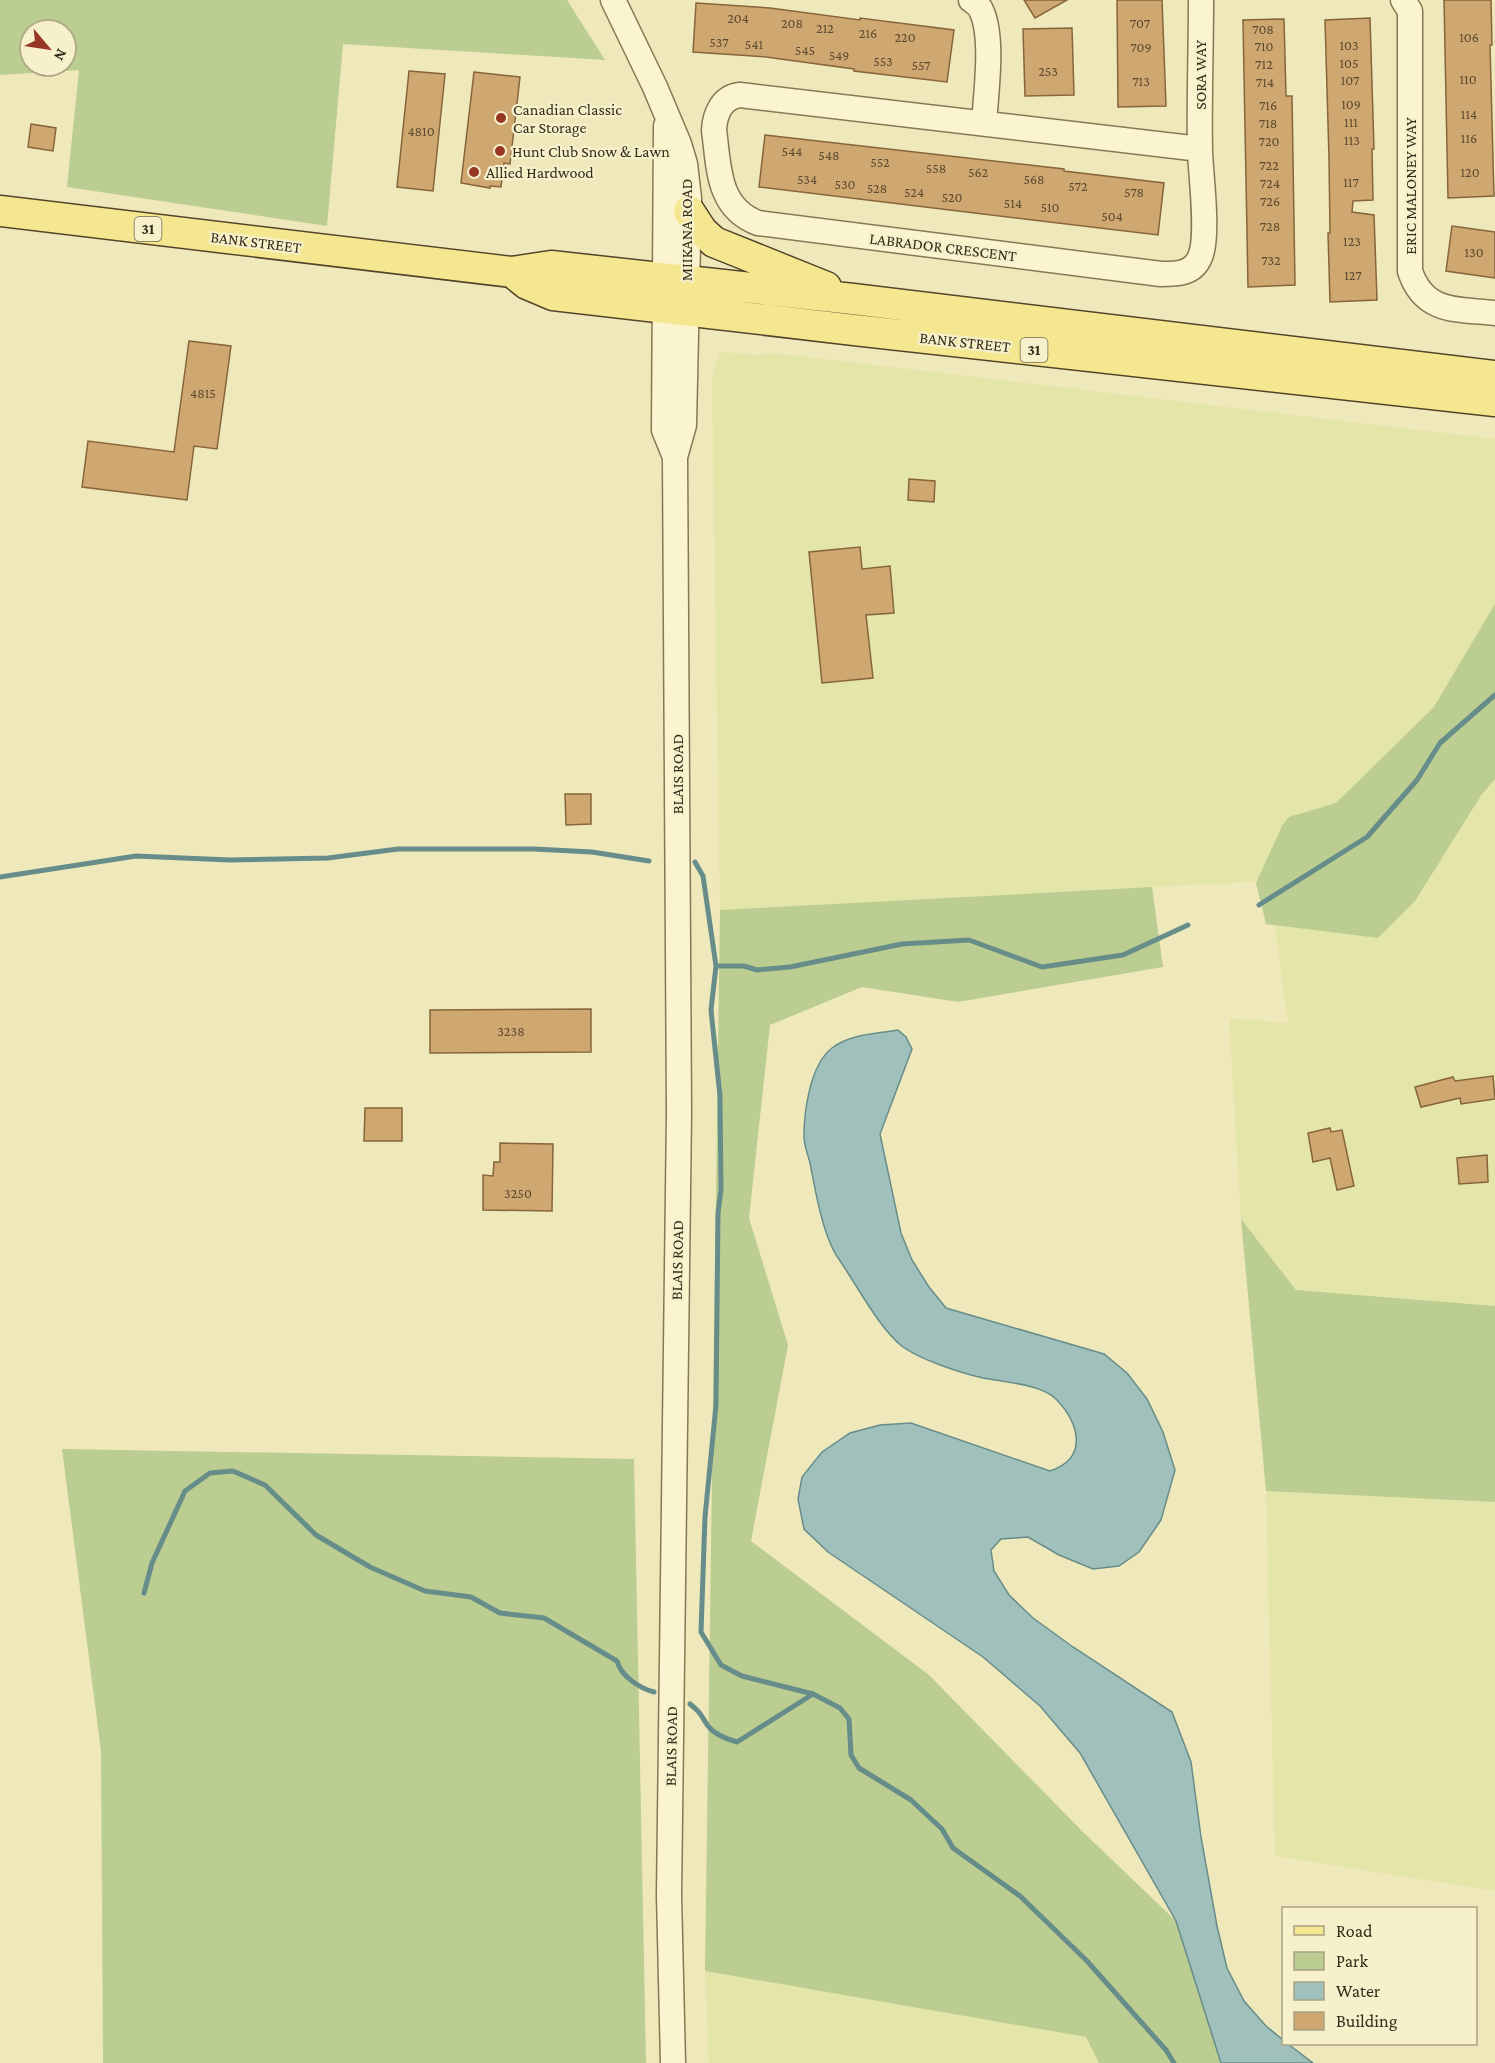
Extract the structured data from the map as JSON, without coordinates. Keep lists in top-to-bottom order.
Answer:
{
  "streets": {
    "main road": ["31", "BANK STREET"],
    "street": [
      "SORA WAY",
      "ERIC MALONEY WAY",
      "MIIKANA ROAD",
      "LABRADOR CRESCENT",
      "BLAIS ROAD"
    ]
  },
  "crossings": [
    ["SORA WAY", "LABRADOR CRESCENT"],
    ["MIIKANA ROAD", "BANK STREET"],
    ["MIIKANA ROAD", "BLAIS ROAD"],
    ["BANK STREET", "BLAIS ROAD"]
  ],
  "places": ["Canadian Classic Car Storage", "Hunt Club Snow & Lawn", "Allied Hardwood"],
  "house_numbers": [
    "204",
    "208",
    "707",
    "212",
    "708",
    "216",
    "220",
    "106",
    "537",
    "541",
    "103",
    "710",
    "709",
    "545",
    "549",
    "553",
    "105",
    "712",
    "557",
    "253",
    "110",
    "107",
    "713",
    "714",
    "109",
    "716",
    "114",
    "111",
    "718",
    "4810",
    "116",
    "113",
    "720",
    "544",
    "548",
    "552",
    "722",
    "558",
    "562",
    "120",
    "534",
    "568",
    "117",
    "724",
    "530",
    "572",
    "528",
    "524",
    "578",
    "520",
    "726",
    "514",
    "510",
    "504",
    "728",
    "123",
    "130",
    "732",
    "127",
    "4815",
    "3238",
    "3250"
  ],
  "legend": [
    "Road",
    "Park",
    "Water",
    "Building"
  ],
  "north": "bottom right"
}
